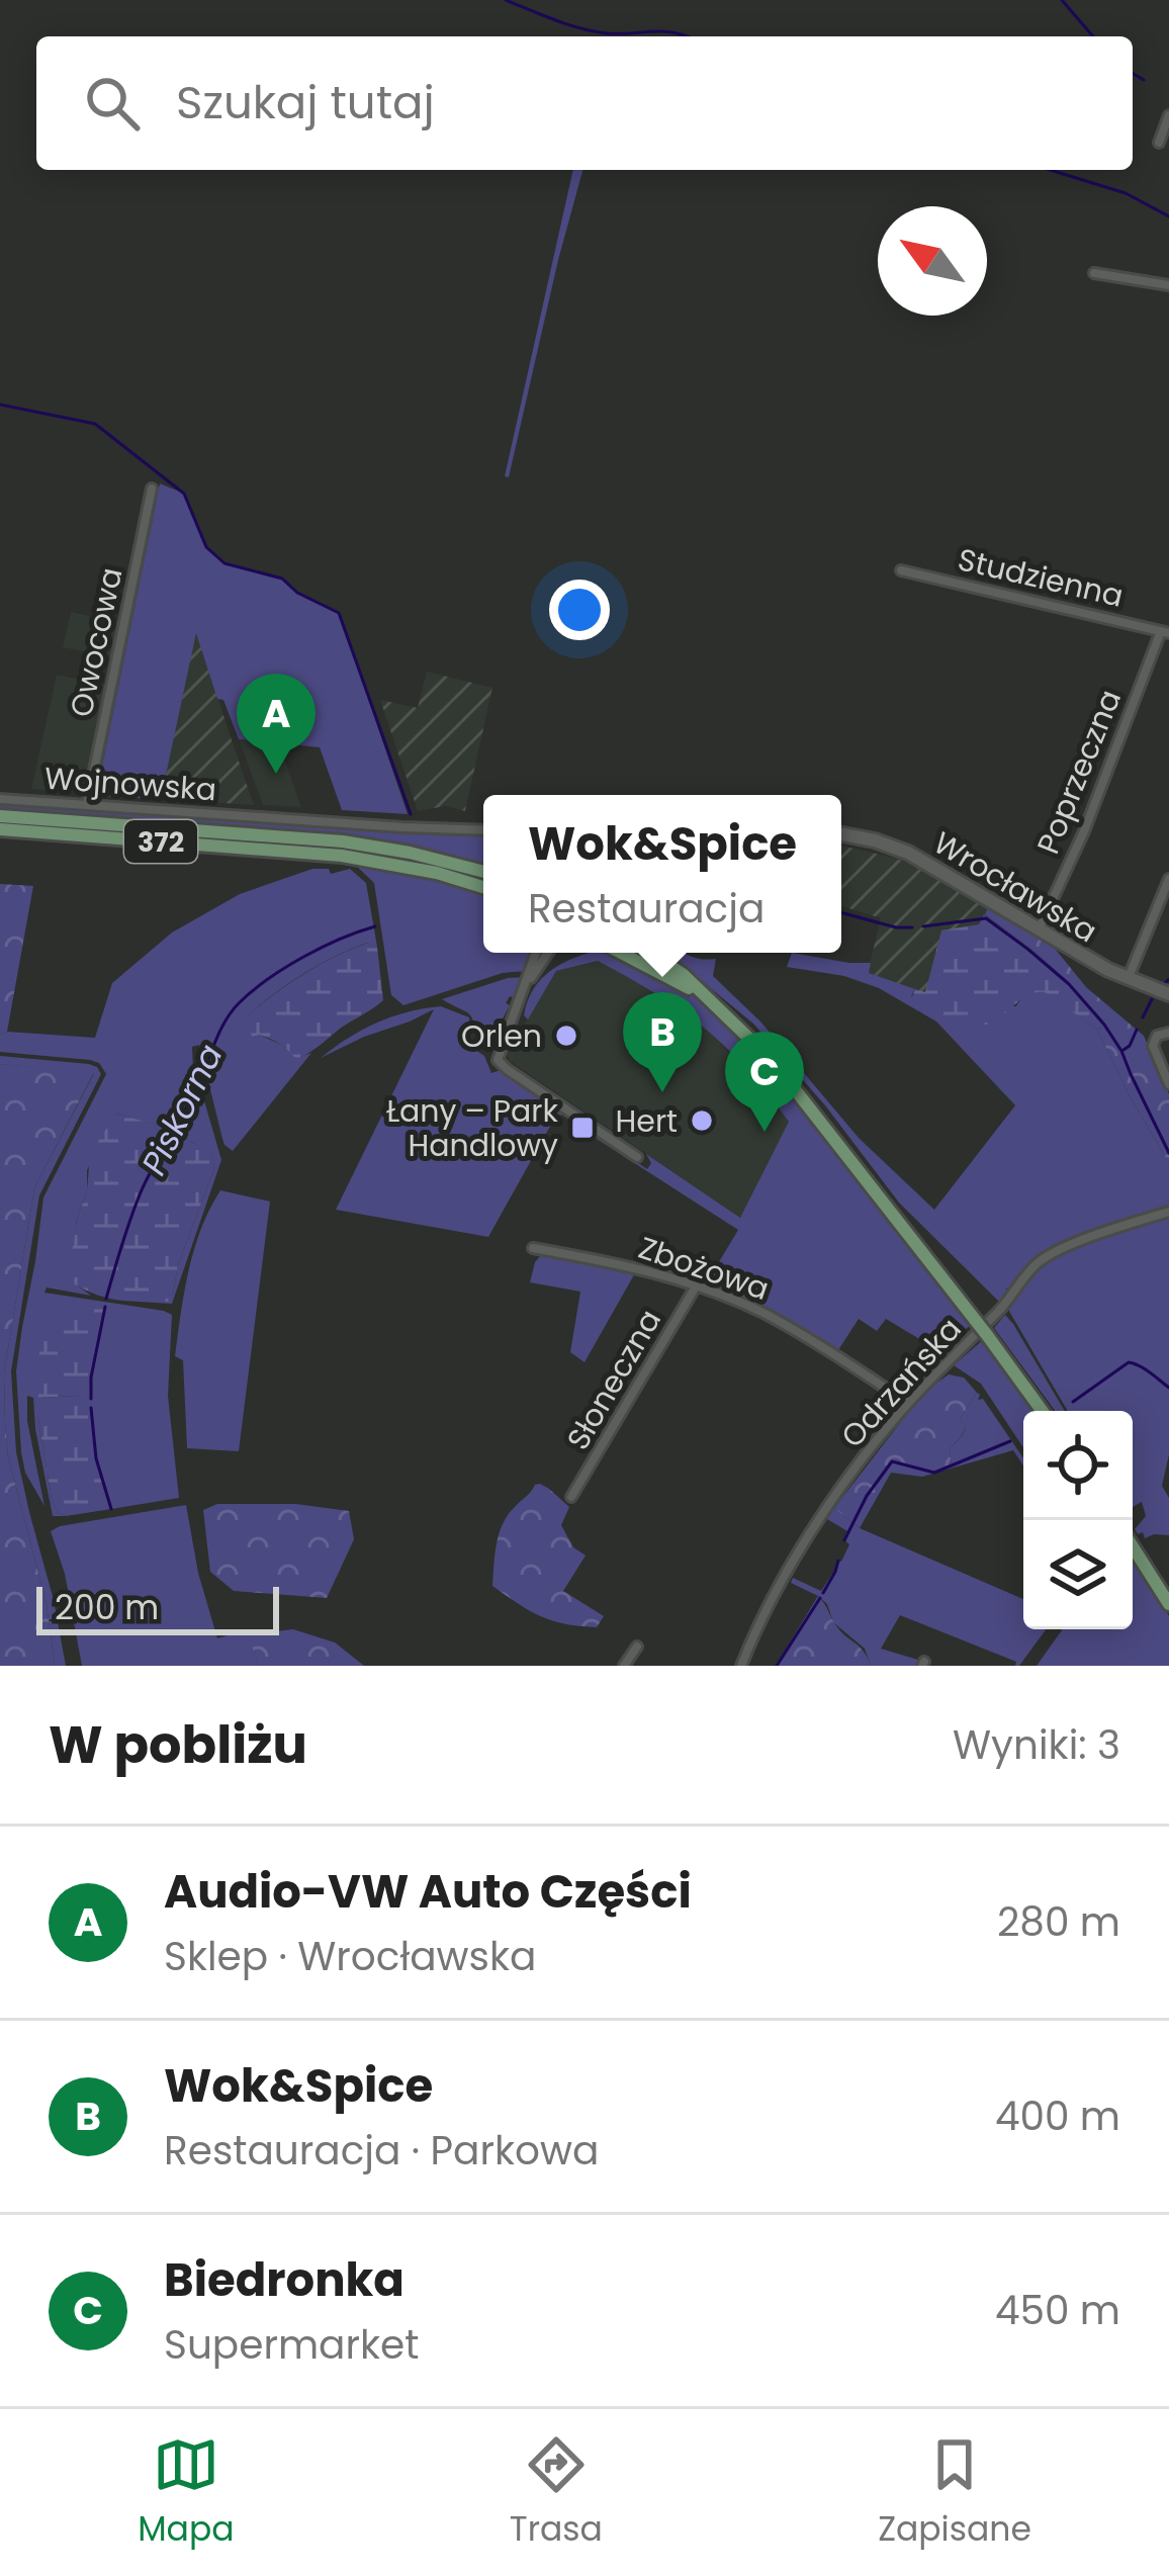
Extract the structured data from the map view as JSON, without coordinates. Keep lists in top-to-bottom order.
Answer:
{
  "streets": {
    "main road": ["372", "Wrocławska"],
    "street": [
      "Studzienna",
      "Owocowa",
      "Poprzeczna",
      "Wojnowska",
      "Zbożowa",
      "Słoneczna",
      "Odrzańska"
    ]
  },
  "crossings": [
    ["Studzienna", "Poprzeczna"],
    ["Owocowa", "Wojnowska"],
    ["Poprzeczna", "Wrocławska"],
    ["Zbożowa", "Słoneczna"],
    ["Zbożowa", "Odrzańska"]
  ],
  "water": ["Piskorna"],
  "places": {
    "other": ["Orlen", "Hert"],
    "transit": ["Łany – Park Handlowy"]
  },
  "scale_bar": "200 m",
  "north": "top left",
  "page": {
    "search": "Szukaj tutaj",
    "pins": ["A", "B", "C"],
    "popup": ["Wok&Spice", "Restauracja"],
    "scale": "200 m",
    "heading": ["W pobliżu", "Wyniki: 3"],
    "list": [
      {
        "mark": "A",
        "name": "Audio-VW Auto Części",
        "note": "Sklep · Wrocławska",
        "value": "280 m"
      },
      {
        "mark": "B",
        "name": "Wok&Spice",
        "note": "Restauracja · Parkowa",
        "value": "400 m"
      },
      {
        "mark": "C",
        "name": "Biedronka",
        "note": "Supermarket",
        "value": "450 m"
      }
    ],
    "nav": ["Mapa", "Trasa", "Zapisane"]
  }
}
